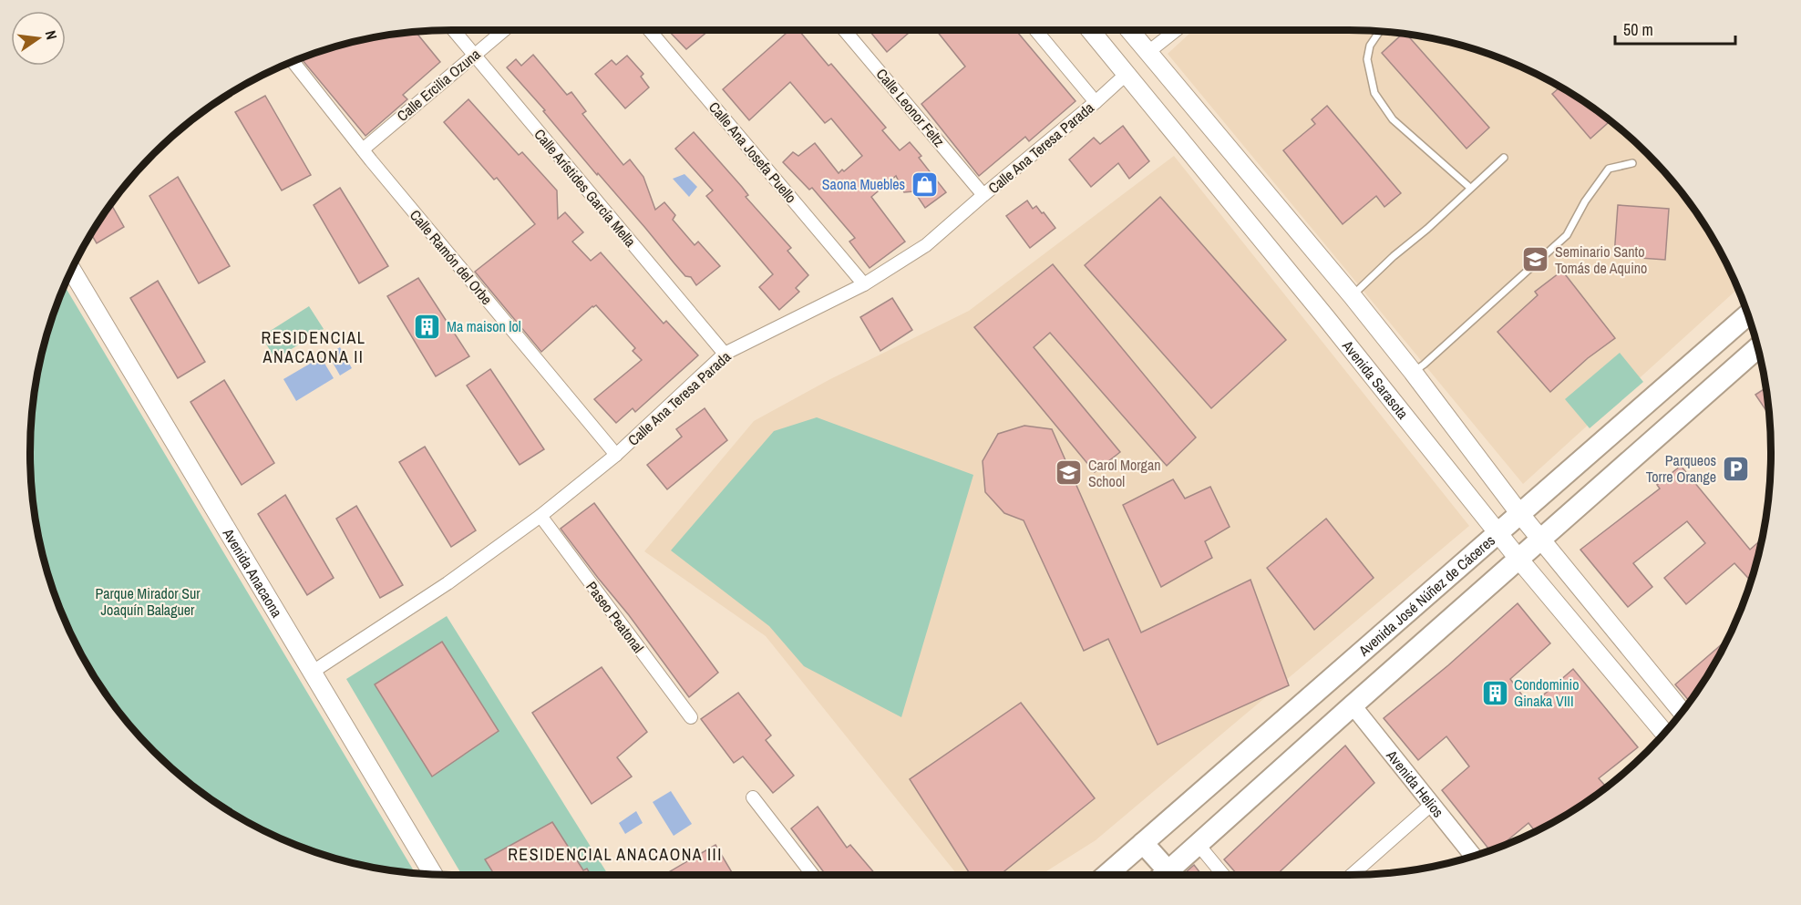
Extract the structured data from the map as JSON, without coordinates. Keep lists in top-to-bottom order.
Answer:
{
  "streets": {
    "main road": ["Avenida Sarasota", "Avenida Anacaona", "Avenida José Núñez de Cáceres"],
    "street": [
      "Calle Ercilia Ozuna",
      "Calle Leonor Feltz",
      "Calle Ana Teresa Parada",
      "Calle Ana Josefa Puello",
      "Calle Arístides García Mella",
      "Calle Ramón del Orbe",
      "Paseo Peatonal",
      "Avenida Helios"
    ]
  },
  "crossings": [
    ["Calle Ercilia Ozuna", "Calle Arístides García Mella"],
    ["Calle Ercilia Ozuna", "Calle Ramón del Orbe"],
    ["Calle Leonor Feltz", "Calle Ana Teresa Parada"],
    ["Calle Ana Teresa Parada", "Calle Ana Josefa Puello"],
    ["Calle Ana Teresa Parada", "Calle Arístides García Mella"],
    ["Calle Ana Teresa Parada", "Calle Ramón del Orbe"],
    ["Calle Ana Teresa Parada", "Avenida Sarasota"],
    ["Calle Ana Teresa Parada", "Avenida Anacaona"],
    ["Calle Ana Teresa Parada", "Paseo Peatonal"],
    ["Avenida Sarasota", "Avenida José Núñez de Cáceres"]
  ],
  "districts": ["RESIDENCIAL ANACAONA II", "RESIDENCIAL ANACAONA III"],
  "parks": ["Parque Mirador Sur Joaquín Balaguer"],
  "places": {
    "shop": ["Saona Muebles"],
    "school or university": ["Seminario Santo Tomás de Aquino", "Carol Morgan School"],
    "building": ["Ma maison lol", "Condominio Ginaka VIII"],
    "parking": ["Parqueos Torre Orange"]
  },
  "scale_bar": "50 m",
  "north": "right"
}
